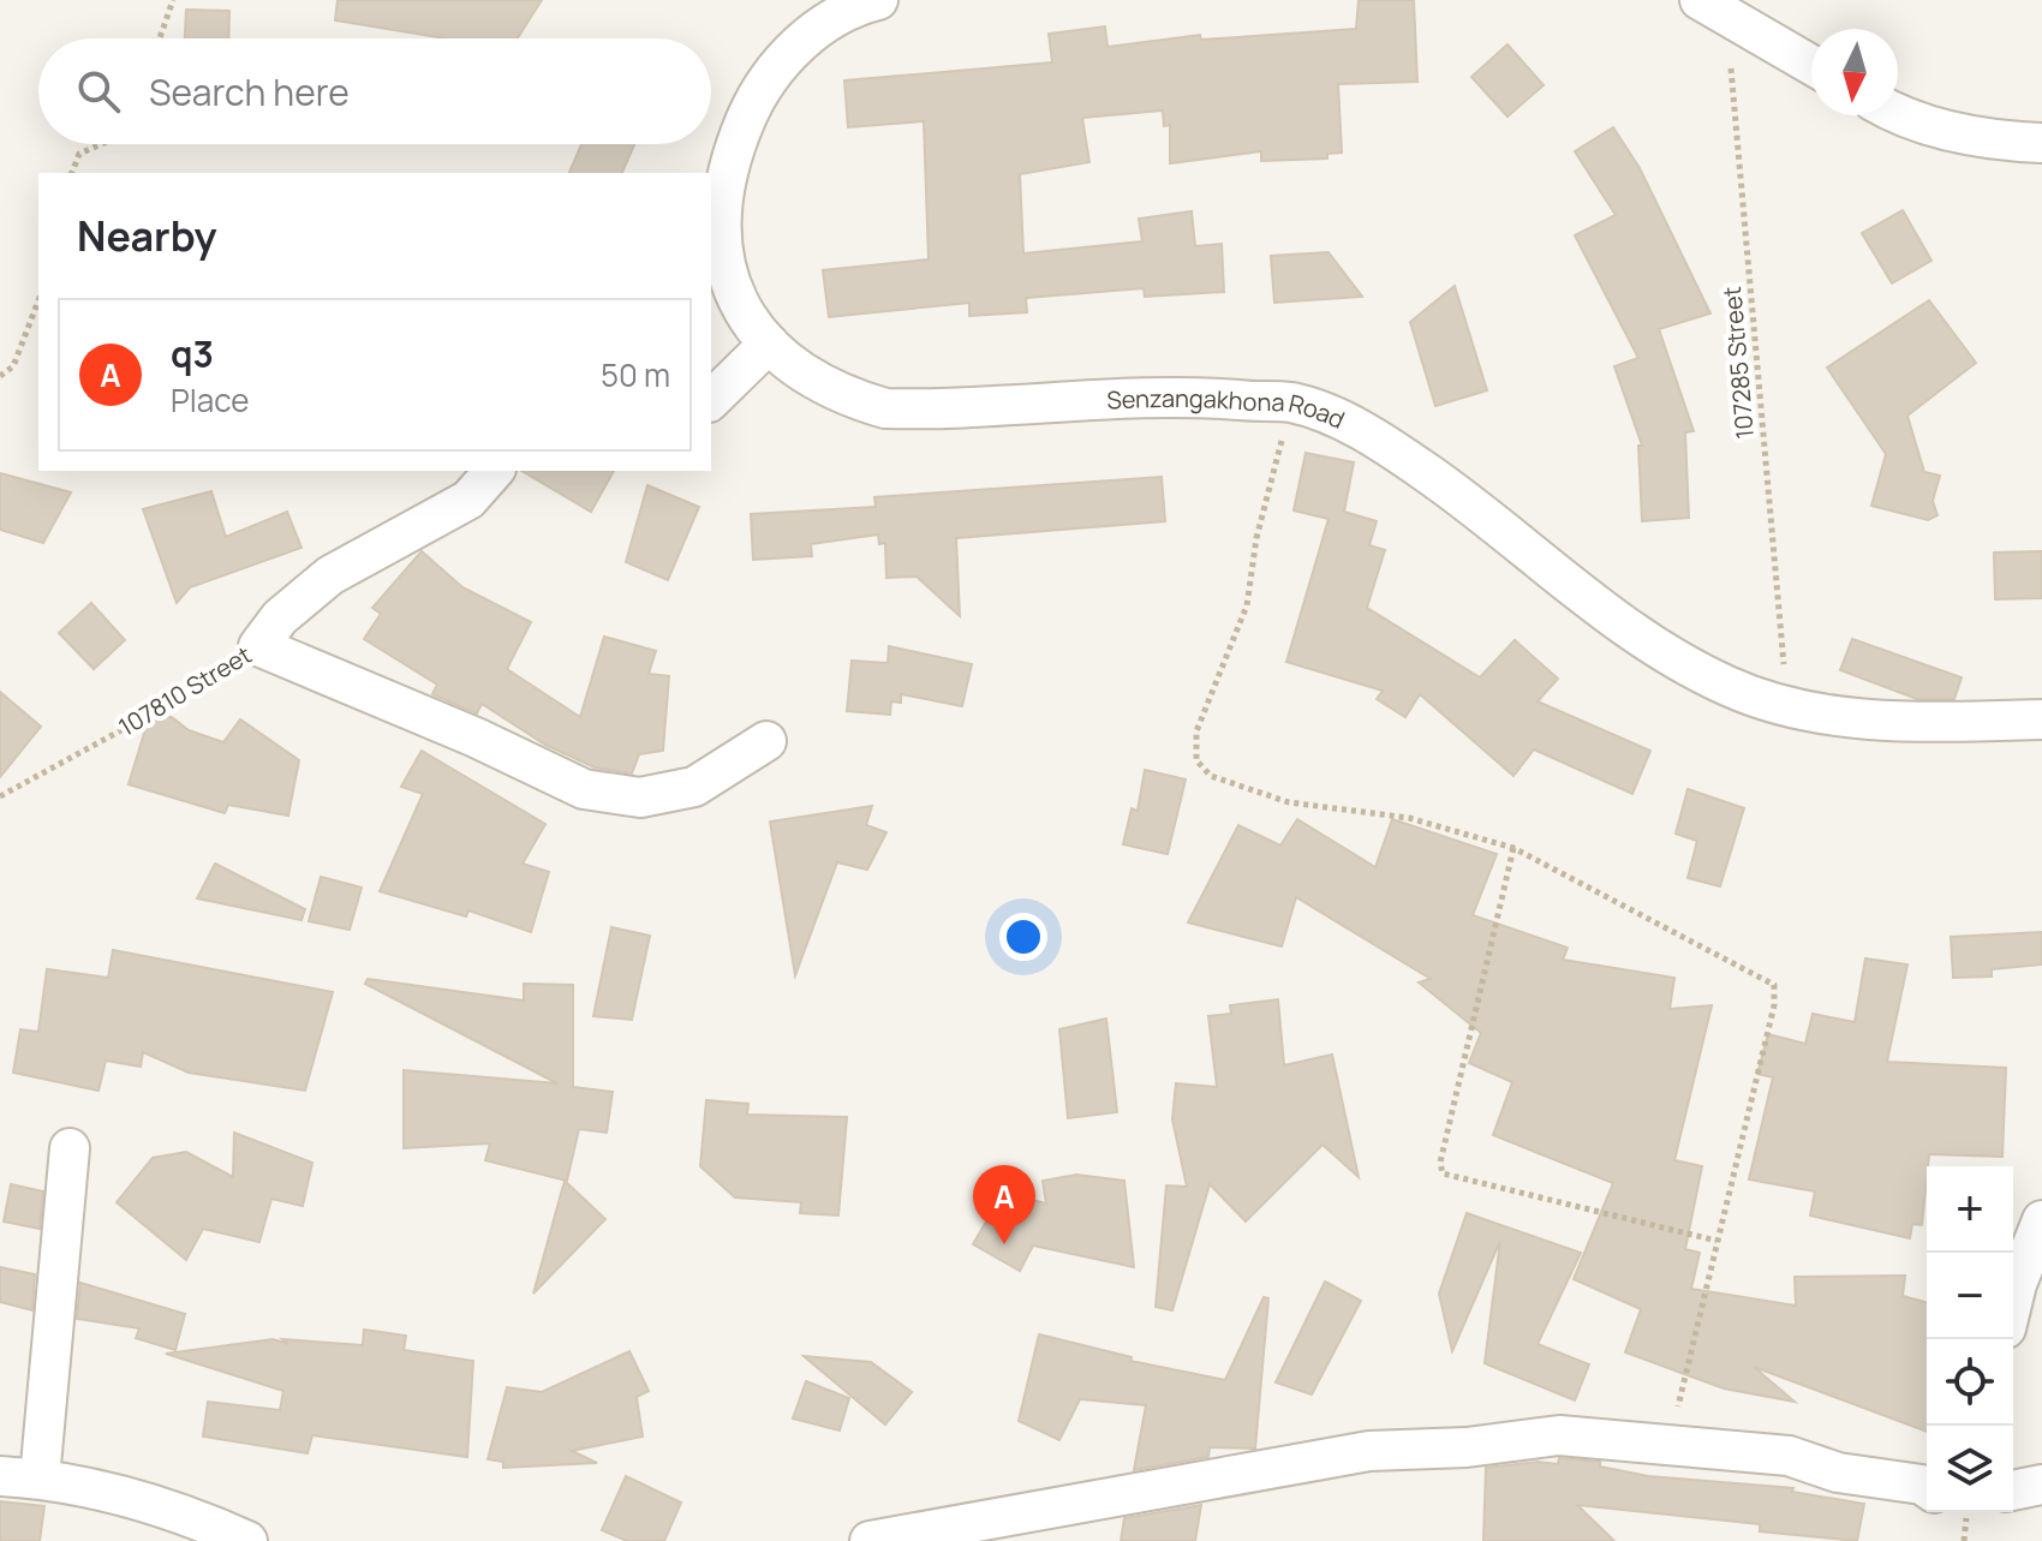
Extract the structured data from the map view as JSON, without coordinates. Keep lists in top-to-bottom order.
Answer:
{
  "streets": {
    "street": ["Senzangakhona Road", "107810 Street"],
    "path": ["107285 Street"]
  },
  "crossings": [
    ["107285 Street", "Senzangakhona Road"]
  ],
  "north": "bottom",
  "page": {
    "search": "Search here",
    "heading": "Nearby",
    "list": [
      {
        "mark": "A",
        "name": "q3",
        "note": "Place",
        "value": "50 m"
      }
    ],
    "pins": "A",
    "map_buttons": ["+", "−"]
  }
}
